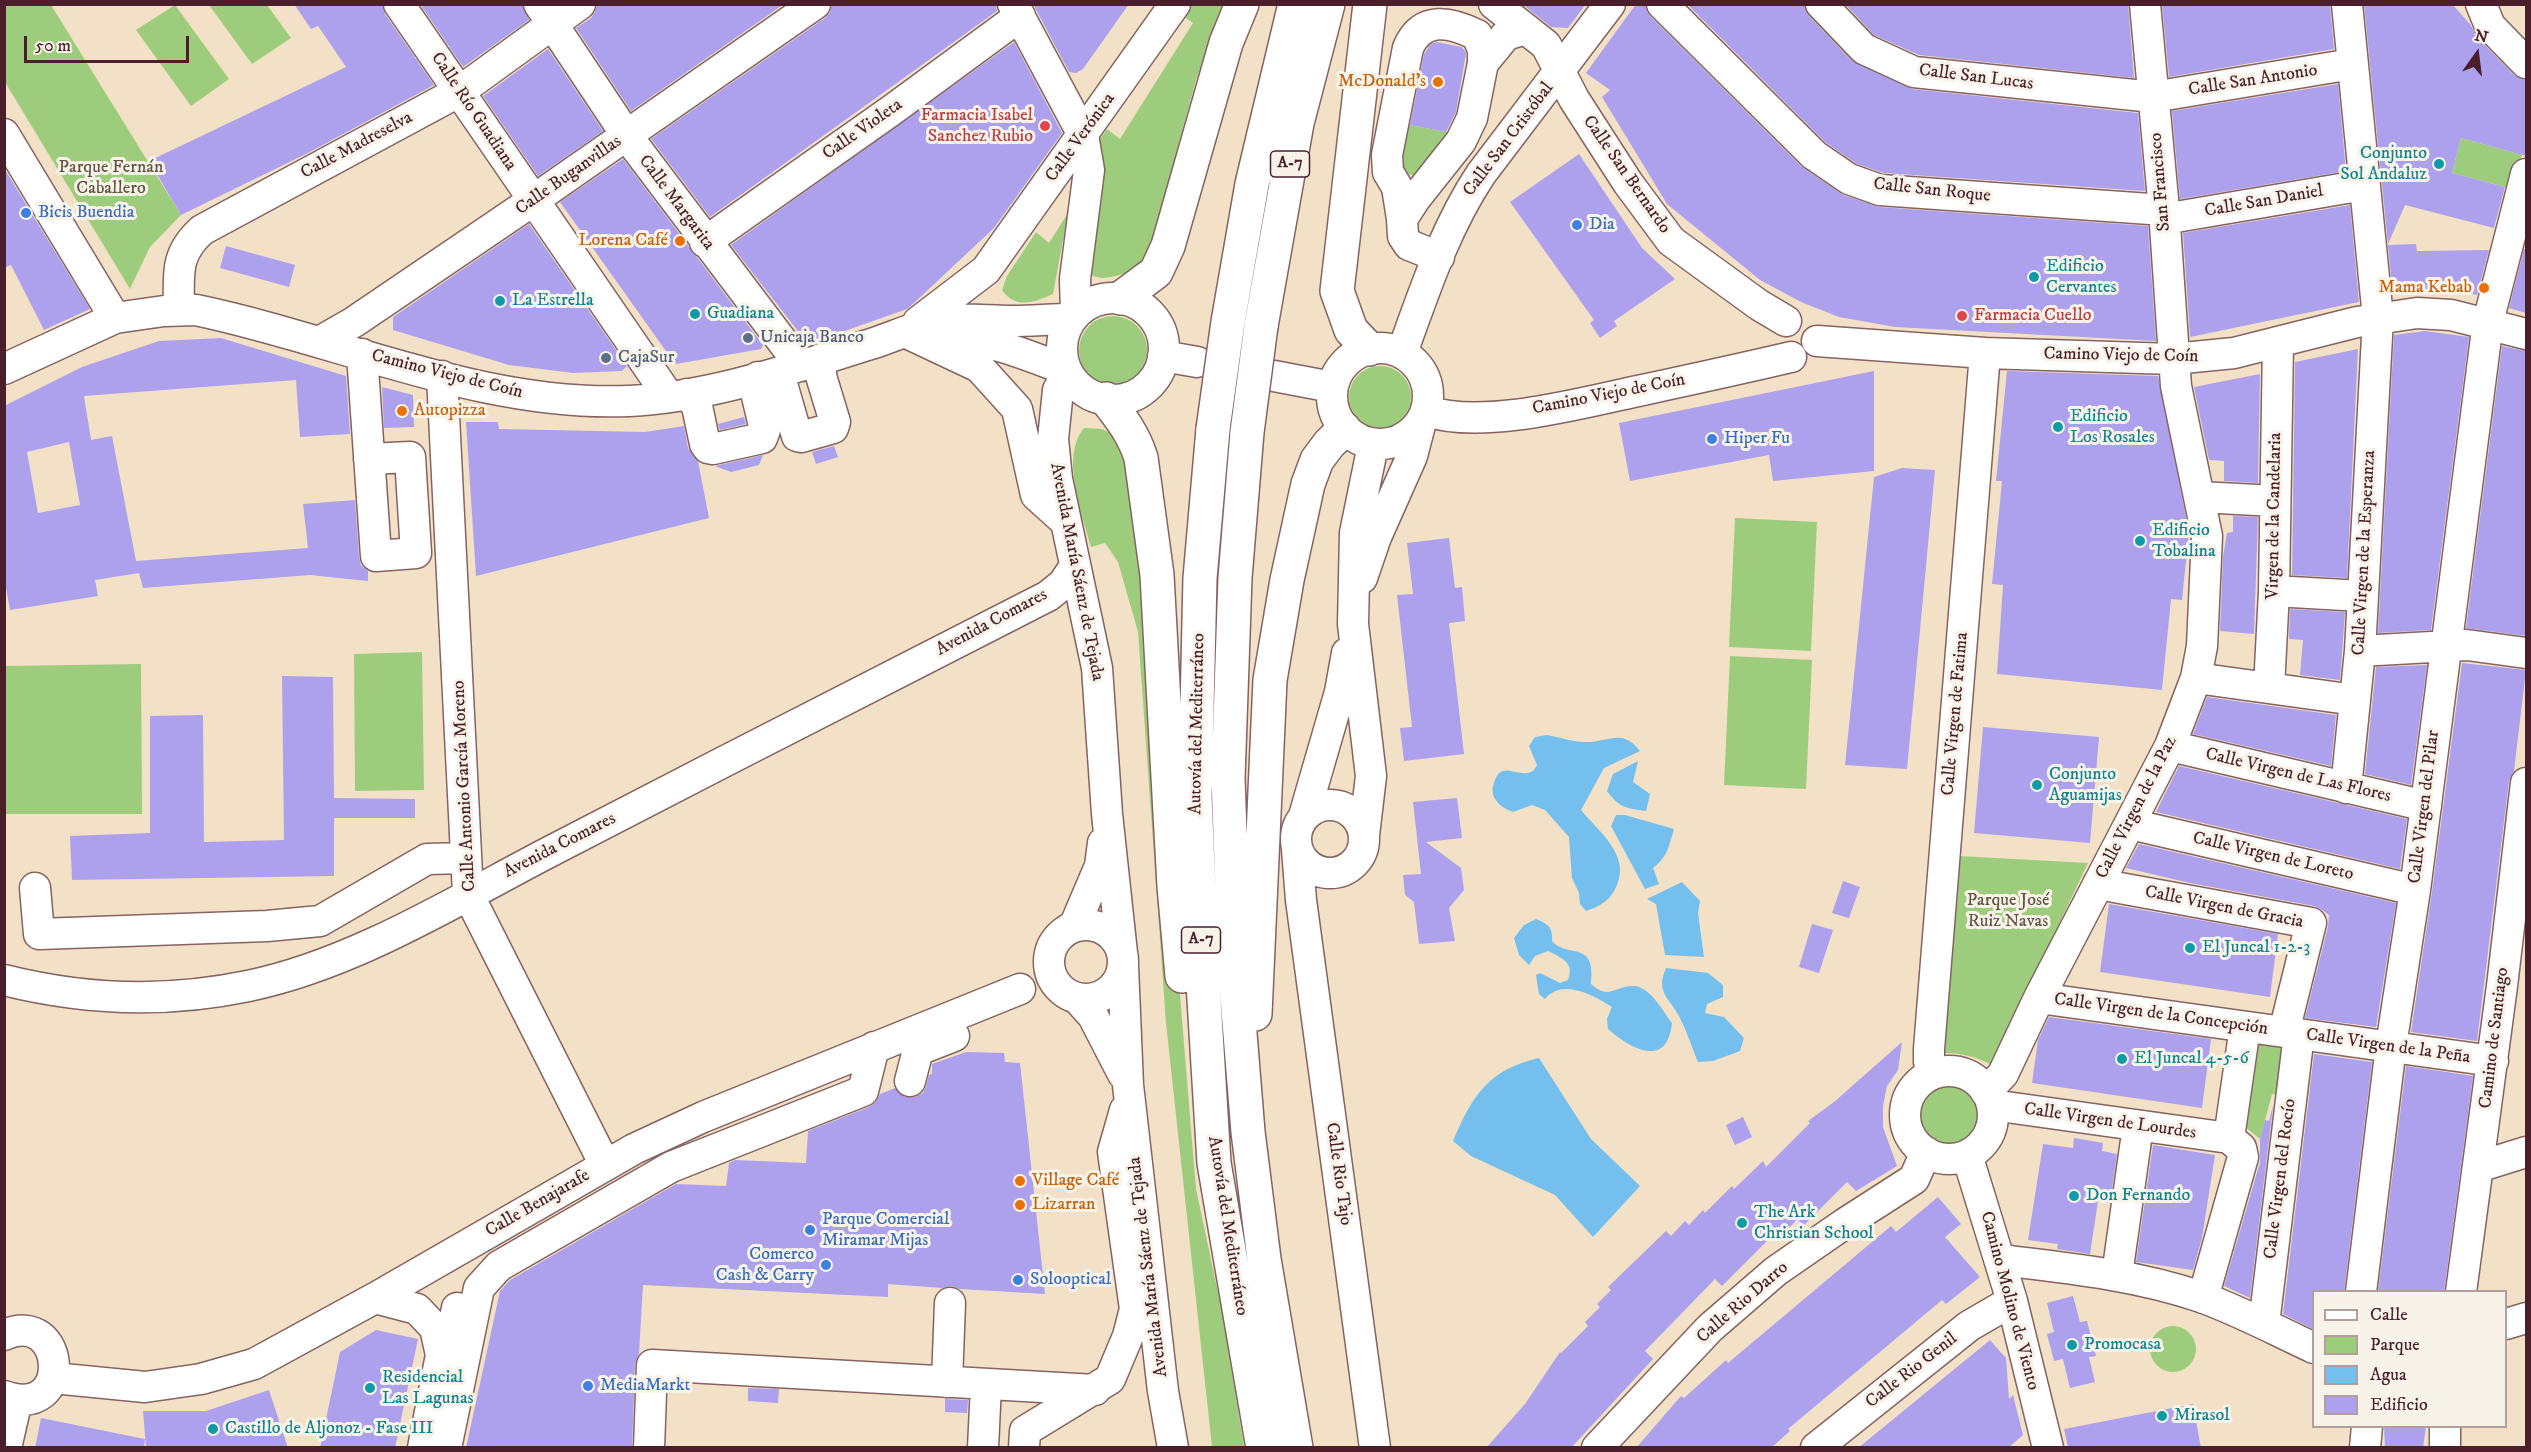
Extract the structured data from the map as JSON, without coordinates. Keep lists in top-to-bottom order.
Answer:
{
  "streets": {
    "highway": ["A-7", "Autovía del Mediterráneo"],
    "street": [
      "Calle San Lucas",
      "Calle San Antonio",
      "Calle Río Guadiana",
      "Calle Violeta",
      "Calle Verónica",
      "Calle San Cristóbal",
      "Calle Madreselva",
      "Calle San Bernardo",
      "Calle Buganvillas",
      "San Francisco",
      "Calle San Roque",
      "Calle San Daniel",
      "Calle Margarita",
      "Camino Viejo de Coín",
      "Virgen de la Candelaria",
      "Calle Virgen de la Esperanza",
      "Avenida María Sáenz de Tejada",
      "Avenida Comares",
      "Calle Virgen de Fatima",
      "Calle Virgen de Las Flores",
      "Calle Antonio García Moreno",
      "Calle Virgen del Pilar",
      "Calle Virgen de la Paz",
      "Calle Virgen de Loreto",
      "Calle Virgen de Gracia",
      "Calle Virgen de la Concepción",
      "Camino de Santiago",
      "Calle Virgen de la Peña",
      "Calle Virgen de Lourdes",
      "Calle Rio Tajo",
      "Calle Virgen del Rocío",
      "Calle Benajarafe",
      "Camino Molino de Viento",
      "Calle Rio Darro",
      "Calle Rio Genil"
    ]
  },
  "crossings": [
    ["Calle San Lucas", "Calle San Antonio"],
    ["Calle San Lucas", "San Francisco"],
    ["Calle San Antonio", "San Francisco"],
    ["Calle San Antonio", "Calle Virgen de la Esperanza"],
    ["Calle Río Guadiana", "Calle Madreselva"],
    ["Calle Río Guadiana", "Calle Buganvillas"],
    ["Calle Río Guadiana", "Calle Margarita"],
    ["Calle Río Guadiana", "Camino Viejo de Coín"],
    ["Calle Violeta", "Calle Margarita"],
    ["Calle Verónica", "Camino Viejo de Coín"],
    ["Calle San Cristóbal", "Calle San Bernardo"],
    ["Calle San Cristóbal", "Camino Viejo de Coín"],
    ["Calle Madreselva", "Calle Margarita"],
    ["Calle Madreselva", "Camino Viejo de Coín"],
    ["Calle San Bernardo", "Camino Viejo de Coín"],
    ["Calle Buganvillas", "Calle Margarita"],
    ["Calle Buganvillas", "Camino Viejo de Coín"],
    ["San Francisco", "Calle San Roque"],
    ["San Francisco", "Calle San Daniel"],
    ["San Francisco", "Camino Viejo de Coín"],
    ["San Francisco", "Calle Virgen de la Paz"],
    ["Calle San Roque", "Calle San Daniel"],
    ["Calle San Daniel", "Calle Virgen de la Esperanza"],
    ["Calle Margarita", "Camino Viejo de Coín"],
    ["Camino Viejo de Coín", "Virgen de la Candelaria"],
    ["Camino Viejo de Coín", "Calle Virgen de la Esperanza"],
    ["Camino Viejo de Coín", "Avenida María Sáenz de Tejada"],
    ["Camino Viejo de Coín", "Calle Virgen de Fatima"],
    ["Camino Viejo de Coín", "Calle Antonio García Moreno"],
    ["Camino Viejo de Coín", "Calle Virgen del Pilar"],
    ["Camino Viejo de Coín", "Calle Virgen de la Paz"],
    ["Calle Virgen de la Esperanza", "Calle Virgen de Las Flores"],
    ["Avenida María Sáenz de Tejada", "Avenida Comares"],
    ["Avenida María Sáenz de Tejada", "Calle Benajarafe"],
    ["Avenida Comares", "Calle Antonio García Moreno"],
    ["Calle Virgen de Fatima", "Calle Virgen de la Paz"],
    ["Calle Virgen de Fatima", "Calle Virgen de Lourdes"],
    ["Calle Virgen de Fatima", "Camino Molino de Viento"],
    ["Calle Virgen de Fatima", "Calle Rio Darro"],
    ["Calle Virgen de Las Flores", "Calle Virgen del Pilar"],
    ["Calle Virgen de Las Flores", "Calle Virgen de la Paz"],
    ["Calle Antonio García Moreno", "Calle Benajarafe"],
    ["Calle Virgen del Pilar", "Calle Virgen de Loreto"],
    ["Calle Virgen del Pilar", "Calle Virgen de la Peña"],
    ["Calle Virgen de la Paz", "Calle Virgen de Loreto"],
    ["Calle Virgen de la Paz", "Calle Virgen de Gracia"],
    ["Calle Virgen de la Paz", "Calle Virgen de la Concepción"],
    ["Calle Virgen de la Paz", "Calle Virgen de Lourdes"],
    ["Calle Virgen de la Paz", "Camino Molino de Viento"],
    ["Calle Virgen de la Paz", "Calle Rio Darro"],
    ["Calle Virgen de Gracia", "Calle Virgen de la Concepción"],
    ["Calle Virgen de Gracia", "Calle Virgen de la Peña"],
    ["Calle Virgen de Gracia", "Calle Virgen del Rocío"],
    ["Calle Virgen de la Concepción", "Calle Virgen de la Peña"],
    ["Calle Virgen de la Concepción", "Calle Virgen del Rocío"],
    ["Camino de Santiago", "Calle Virgen de la Peña"],
    ["Calle Virgen de la Peña", "Calle Virgen del Rocío"],
    ["Calle Virgen de Lourdes", "Camino Molino de Viento"],
    ["Calle Virgen de Lourdes", "Calle Rio Darro"],
    ["Camino Molino de Viento", "Calle Rio Darro"],
    ["Camino Molino de Viento", "Calle Rio Genil"]
  ],
  "parks": ["Parque Fernán Caballero", "Parque José Ruiz Navas"],
  "places": [
    "McDonald's",
    "Farmacia Isabel Sanchez Rubio",
    "Conjunto Sol Andaluz",
    "Bicis Buendia",
    "Dia",
    "Lorena Café",
    "Edificio Cervantes",
    "Mama Kebab",
    "La Estrella",
    "Guadiana",
    "Farmacia Cuello",
    "Unicaja Banco",
    "CajaSur",
    "Autopizza",
    "Edificio Los Rosales",
    "Hiper Fu",
    "Edificio Tobalina",
    "Conjunto Aguamijas",
    "El Juncal 1-2-3",
    "El Juncal 4-5-6",
    "Village Café",
    "Don Fernando",
    "Lizarran",
    "The Ark Christian School",
    "Parque Comercial Miramar Mijas",
    "Comerco Cash & Carry",
    "Solooptical",
    "Promocasa",
    "MediaMarkt",
    "Residencial Las Lagunas",
    "Mirasol",
    "Castillo de Aljonoz - Fase III"
  ],
  "legend": [
    "Calle",
    "Parque",
    "Agua",
    "Edificio"
  ],
  "scale_bar": "50 m",
  "north": "top"
}
